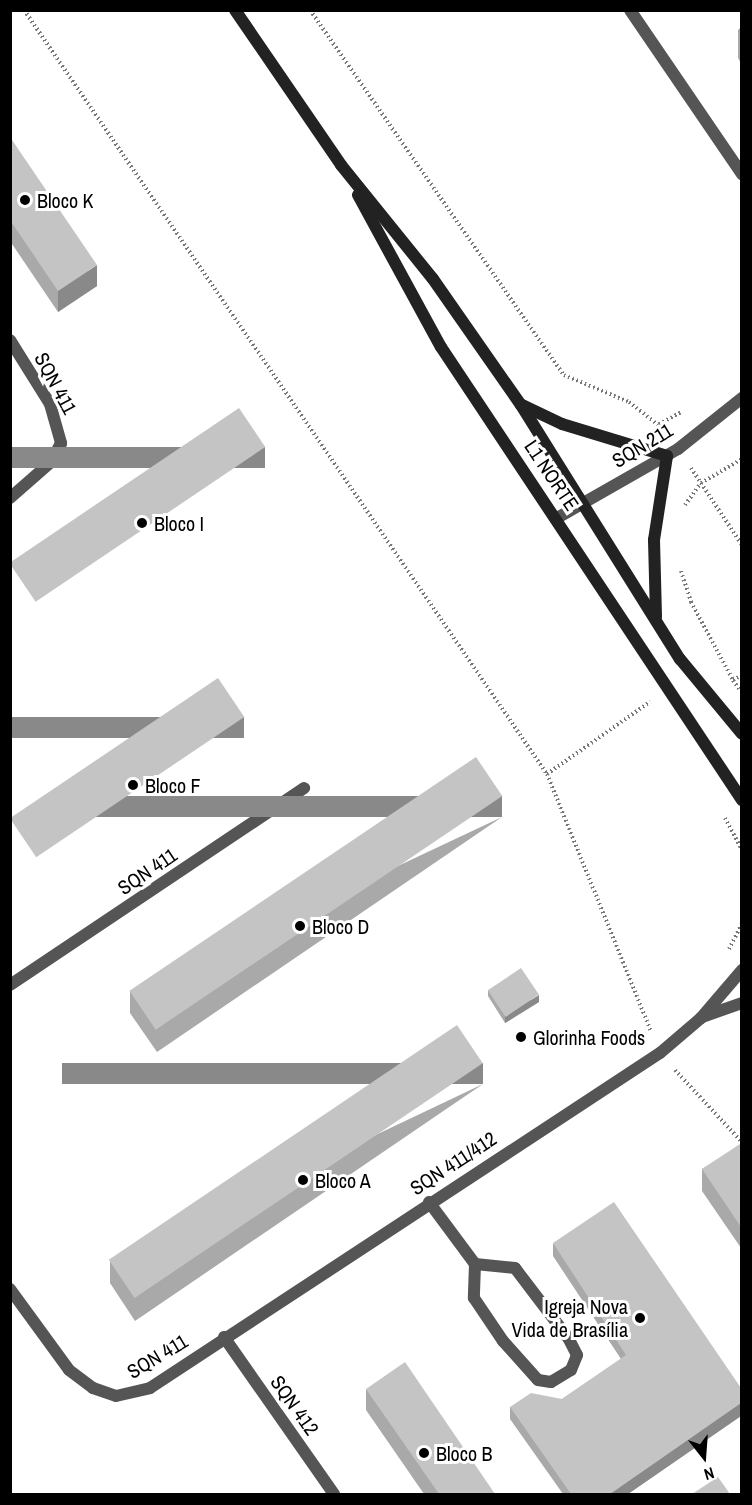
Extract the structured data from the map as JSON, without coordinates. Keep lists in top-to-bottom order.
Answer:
{
  "streets": {
    "street": [
      "SQN 411",
      "SQN 211",
      "L1 NORTE",
      "SQN 411/412",
      "SQN 412"
    ]
  },
  "crossings": [
    ["SQN 411", "SQN 411/412"],
    ["SQN 411", "SQN 412"],
    ["SQN 211", "L1 NORTE"],
    ["SQN 411/412", "SQN 412"]
  ],
  "places": [
    "Bloco K",
    "Bloco I",
    "Bloco F",
    "Bloco D",
    "Glorinha Foods",
    "Bloco A",
    "Igreja Nova Vida de Brasília",
    "Bloco B"
  ],
  "north": "bottom"
}
